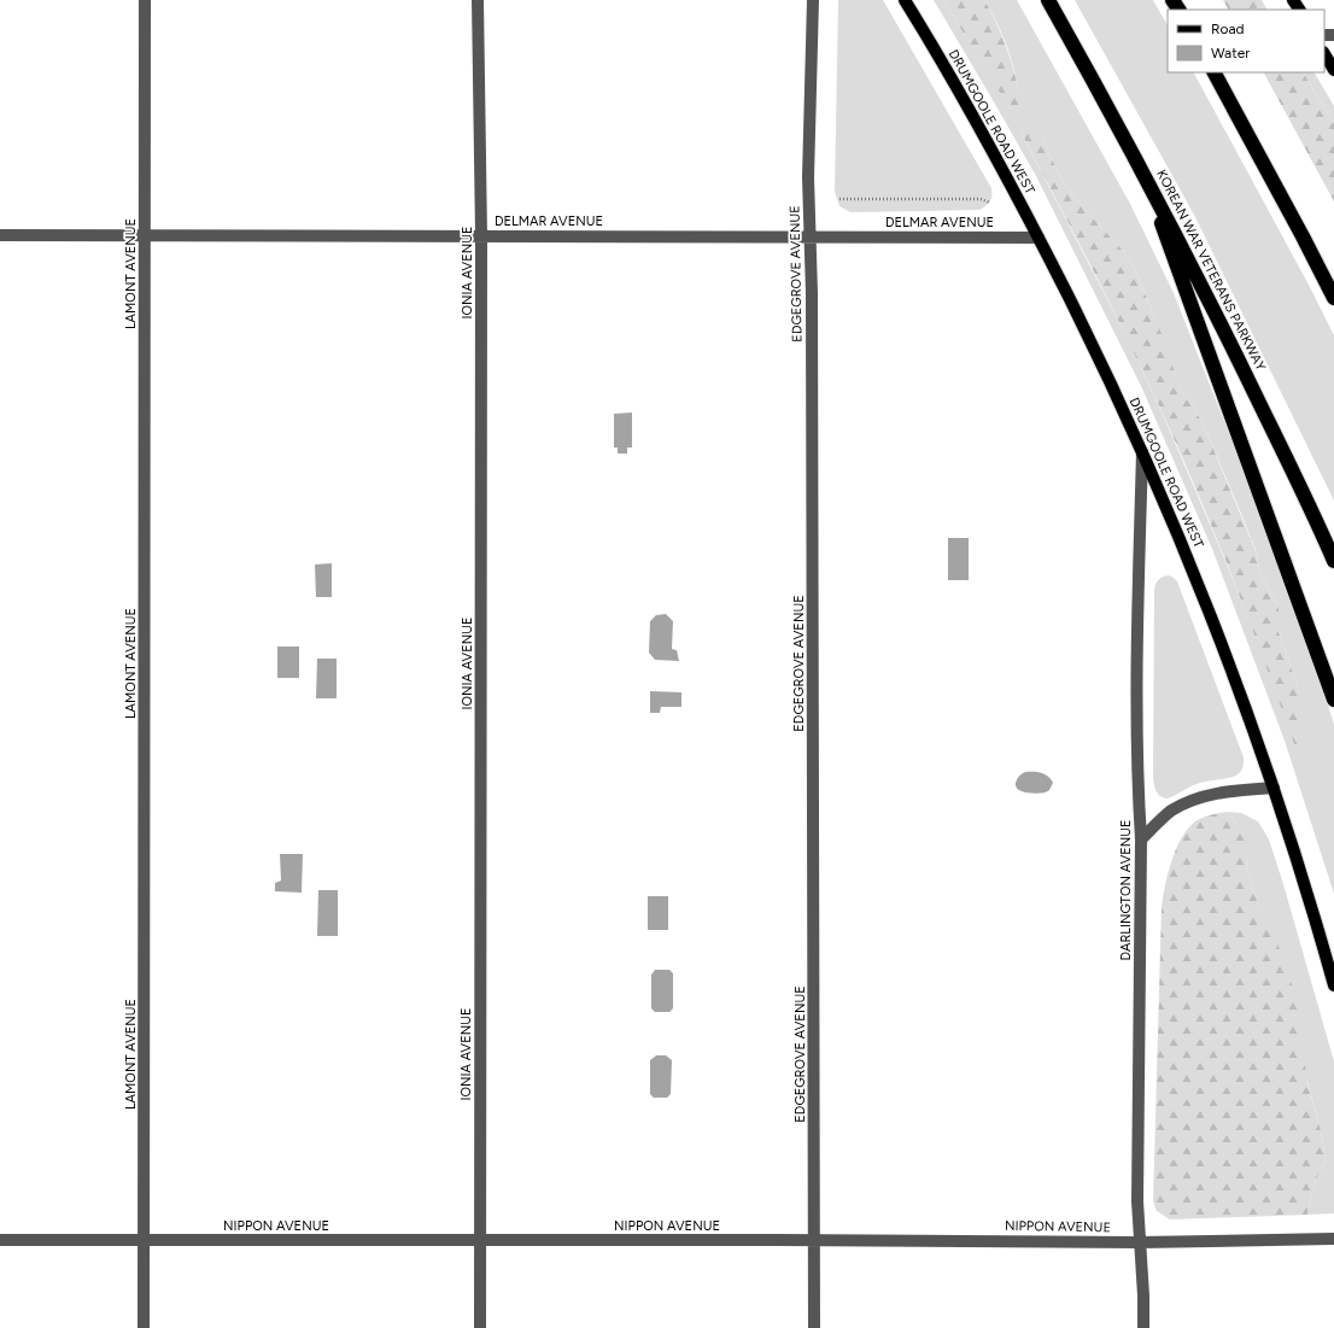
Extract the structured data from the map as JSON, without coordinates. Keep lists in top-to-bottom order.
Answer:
{
  "streets": {
    "highway": ["KOREAN WAR VETERANS PARKWAY"],
    "main road": ["DRUMGOOLE ROAD WEST"],
    "street": [
      "DELMAR AVENUE",
      "IONIA AVENUE",
      "LAMONT AVENUE",
      "EDGEGROVE AVENUE",
      "DARLINGTON AVENUE",
      "NIPPON AVENUE"
    ]
  },
  "crossings": [
    ["DRUMGOOLE ROAD WEST", "DELMAR AVENUE"],
    ["DRUMGOOLE ROAD WEST", "DARLINGTON AVENUE"],
    ["DELMAR AVENUE", "IONIA AVENUE"],
    ["DELMAR AVENUE", "LAMONT AVENUE"],
    ["DELMAR AVENUE", "EDGEGROVE AVENUE"],
    ["IONIA AVENUE", "NIPPON AVENUE"],
    ["LAMONT AVENUE", "NIPPON AVENUE"],
    ["EDGEGROVE AVENUE", "NIPPON AVENUE"],
    ["DARLINGTON AVENUE", "NIPPON AVENUE"]
  ],
  "legend": ["Road", "Water"]
}
